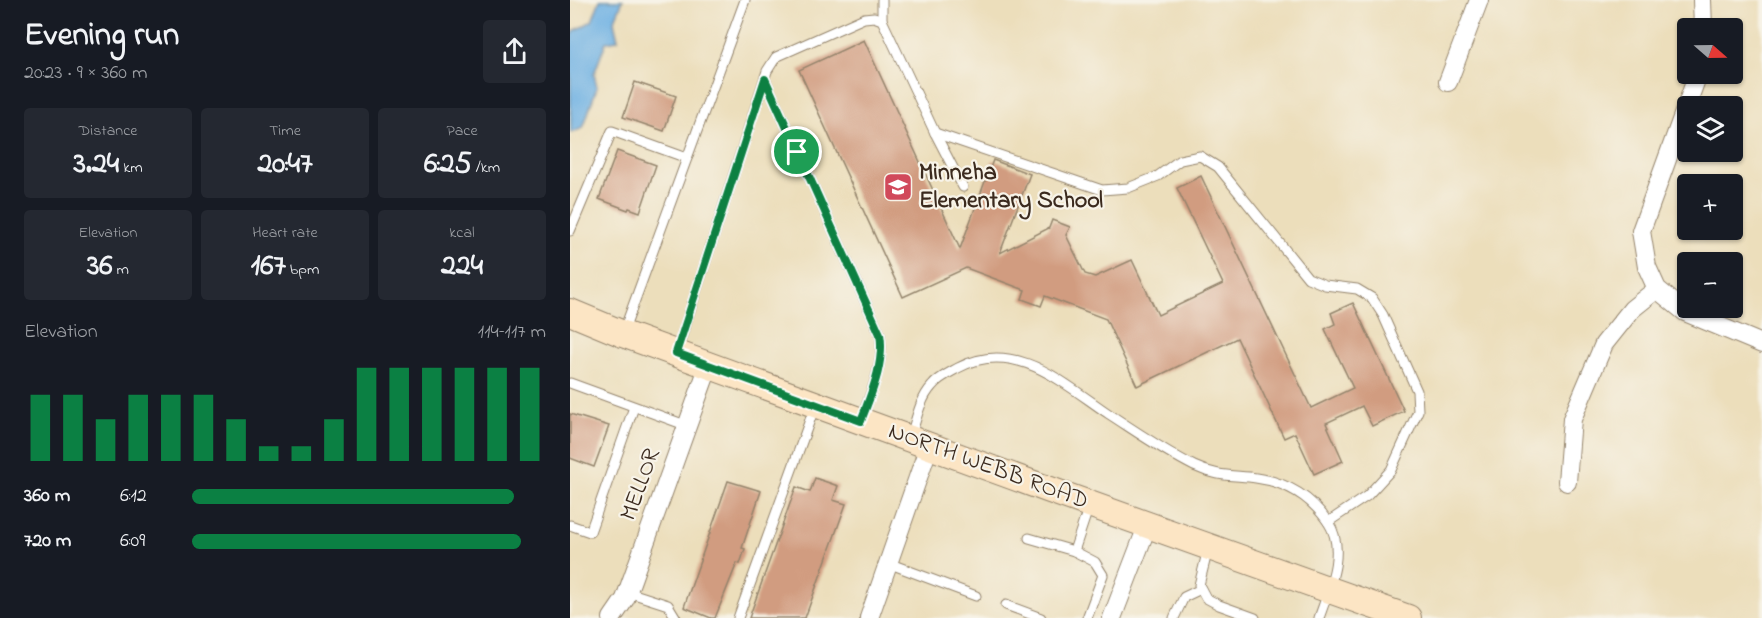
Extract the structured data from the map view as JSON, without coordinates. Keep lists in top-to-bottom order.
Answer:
{
  "streets": {
    "main road": ["NORTH WEBB ROAD"],
    "street": ["MELLOR"]
  },
  "crossings": [
    ["NORTH WEBB ROAD", "MELLOR"]
  ],
  "places": {
    "school or university": ["Minneha Elementary School"]
  },
  "north": "right",
  "page": {
    "heading": ["Evening run", "20:23 · 9 × 360 m"],
    "map_buttons": ["+", "−"],
    "stats": [
      ["Distance", "3.24 km"],
      ["Time", "20:47"],
      ["Pace", "6:25 /km"],
      ["Elevation", "36 m"],
      ["Heart rate", "167 bpm"],
      ["kcal", "224"]
    ],
    "chart": ["Elevation", "114–117 m"],
    "list": [
      {
        "name": "360 m",
        "note": "6:12"
      },
      {
        "name": "720 m",
        "note": "6:09"
      }
    ]
  }
}
